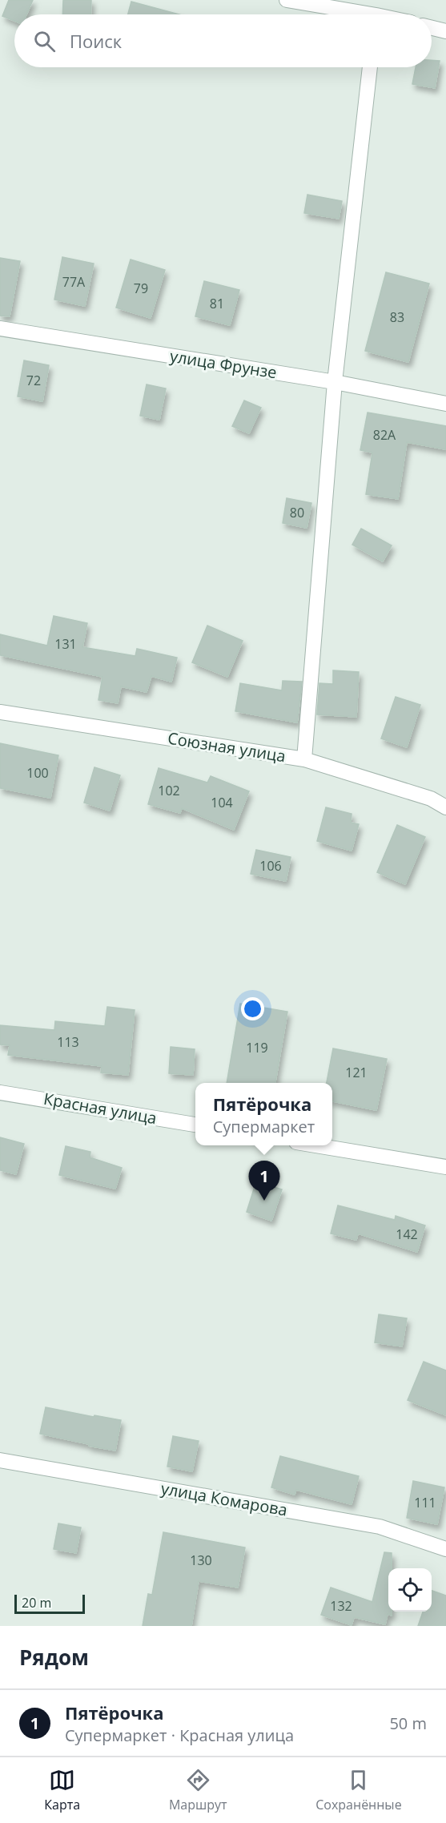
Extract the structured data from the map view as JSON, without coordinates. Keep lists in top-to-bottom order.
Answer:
{
  "streets": {
    "street": [
      "улица Фрунзе",
      "Союзная улица",
      "Красная улица",
      "улица Комарова"
    ]
  },
  "house_numbers": [
    "77А",
    "79",
    "81",
    "83",
    "72",
    "82А",
    "80",
    "131",
    "100",
    "102",
    "104",
    "106",
    "113",
    "119",
    "121",
    "142",
    "111",
    "130",
    "132"
  ],
  "scale_bar": "20 m",
  "page": {
    "search": "Поиск",
    "popup": ["Пятёрочка", "Супермаркет"],
    "pins": "1",
    "scale": "20 m",
    "heading": "Рядом",
    "list": [
      {
        "mark": "1",
        "name": "Пятёрочка",
        "note": "Супермаркет · Красная улица",
        "value": "50 m"
      }
    ],
    "nav": ["Карта", "Маршрут", "Сохранённые"]
  }
}
